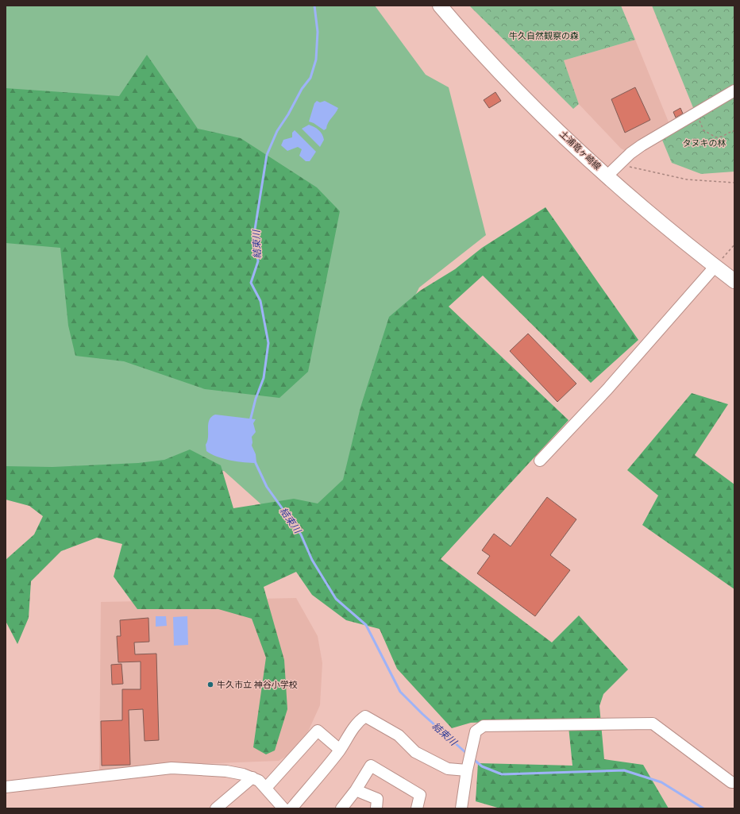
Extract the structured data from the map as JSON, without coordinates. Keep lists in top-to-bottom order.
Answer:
{
  "streets": {
    "main road": ["土浦竜ヶ崎線"]
  },
  "water": ["結束川"],
  "parks": ["牛久自然観察の森", "タヌキの林"],
  "places": ["牛久市立 神谷小学校"]
}
